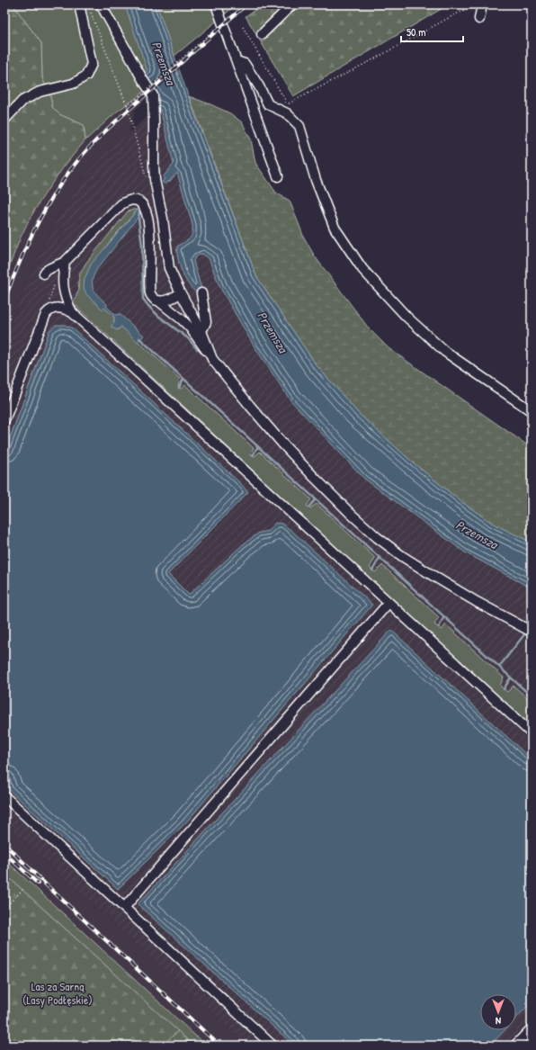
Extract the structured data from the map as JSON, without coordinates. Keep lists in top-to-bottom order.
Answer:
{
  "water": ["Przemsza"],
  "parks": ["Las za Sarną (Lasy Podłęskie)"],
  "scale_bar": "50 m",
  "north": "bottom"
}
